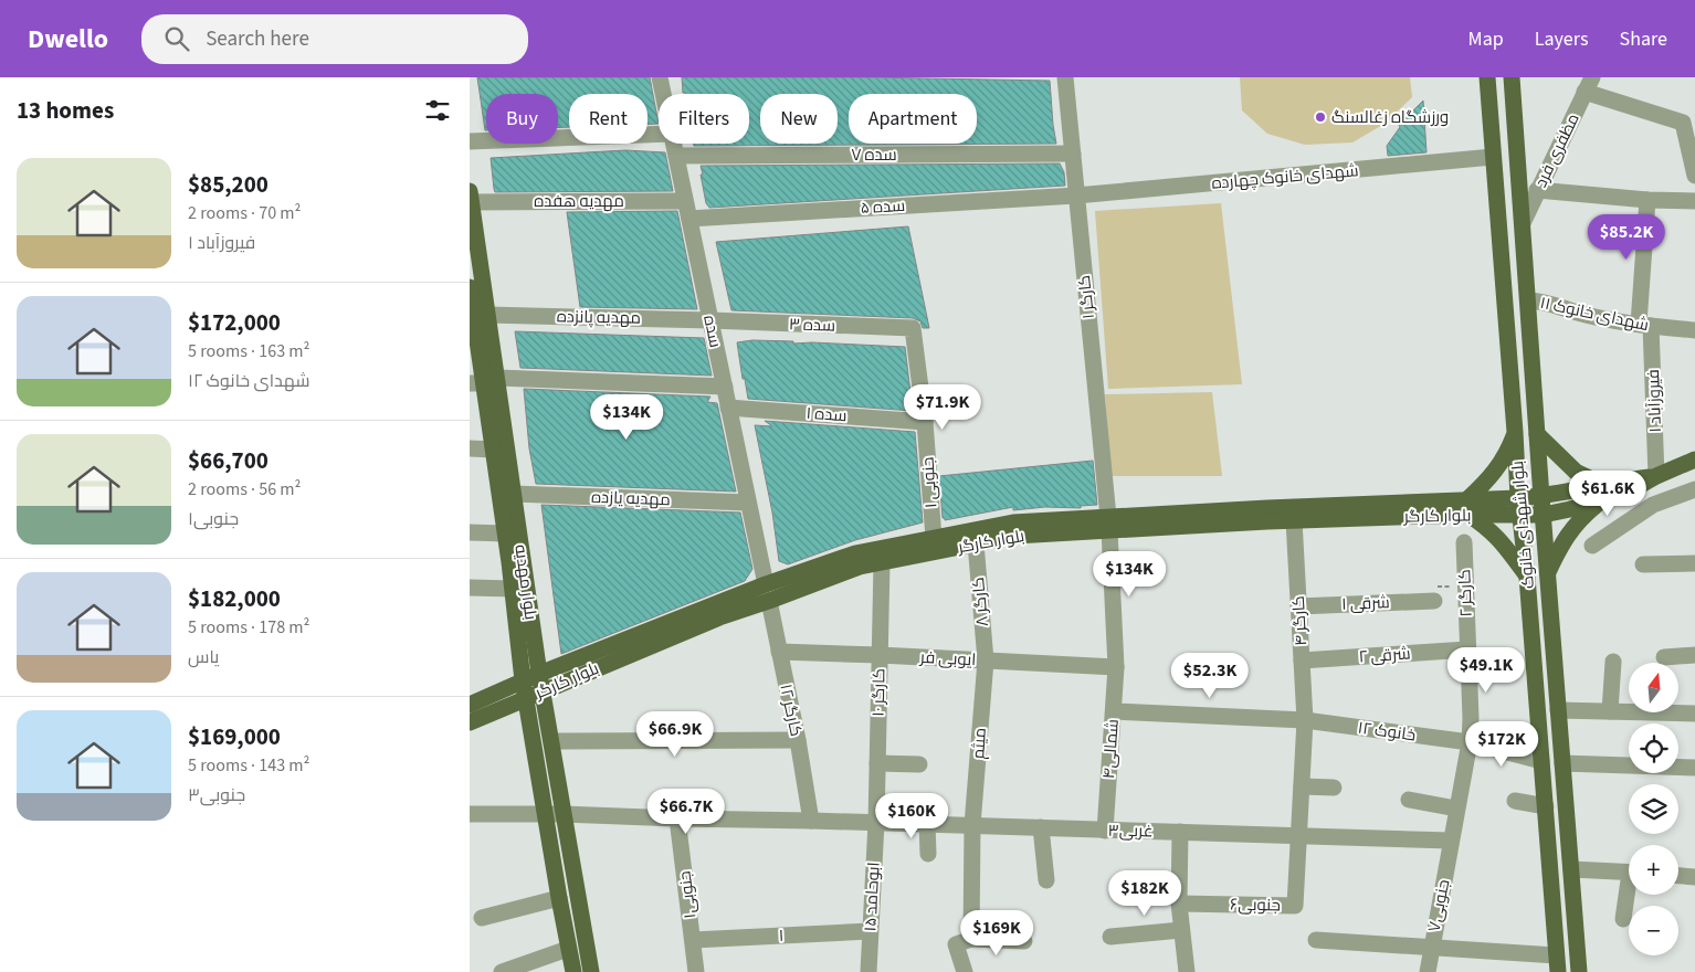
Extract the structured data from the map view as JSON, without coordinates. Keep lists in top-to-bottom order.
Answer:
{
  "streets": {
    "main road": ["بلوار کارگر", "بلوار شهدای خانوک", "بلوار مهدیه"],
    "street": [
      "مظفری فرد",
      "سده ۷",
      "شهدای خانوک چهارده",
      "مهدیه هفده",
      "سده ۵",
      "کارگر ۱",
      "شهدای خانوک ۱۱",
      "مهدیه پانزده",
      "سده ۳",
      "سده",
      "فیروزآباد ۱",
      "سده ۱",
      "۱ جنوبی",
      "مهدیه یازده",
      "کارگر ۲",
      "کارگر ۸",
      "شرقی ۱",
      "کارگر ۴",
      "شرقی ۲",
      "ایوبی فر",
      "کارگر ۱۰",
      "کارگر ۱۲",
      "خانوک ۱۲",
      "میثم",
      "شمالی۴",
      "غربی۳",
      "جنوبی۱",
      "ابوحامد ۱۵",
      "جنوبی۶",
      "جنوبی۷",
      "۱"
    ]
  },
  "crossings": [
    ["مظفری فرد", "بلوار شهدای خانوک"],
    ["سده ۷", "کارگر ۱"],
    ["سده ۷", "سده"],
    ["شهدای خانوک چهارده", "سده ۵"],
    ["شهدای خانوک چهارده", "کارگر ۱"],
    ["شهدای خانوک چهارده", "بلوار شهدای خانوک"],
    ["مهدیه هفده", "سده"],
    ["مهدیه هفده", "بلوار مهدیه"],
    ["سده ۵", "کارگر ۱"],
    ["سده ۵", "سده"],
    ["کارگر ۱", "بلوار کارگر"],
    ["کارگر ۱", "ایوبی فر"],
    ["کارگر ۱", "شمالی۴"],
    ["شهدای خانوک ۱۱", "فیروزآباد ۱"],
    ["شهدای خانوک ۱۱", "بلوار شهدای خانوک"],
    ["مهدیه پانزده", "سده ۳"],
    ["مهدیه پانزده", "سده"],
    ["مهدیه پانزده", "بلوار مهدیه"],
    ["سده ۳", "سده"],
    ["سده ۳", "۱ جنوبی"],
    ["سده", "سده ۱"],
    ["سده", "مهدیه یازده"],
    ["سده", "بلوار کارگر"],
    ["فیروزآباد ۱", "بلوار کارگر"],
    ["سده ۱", "۱ جنوبی"],
    ["۱ جنوبی", "بلوار کارگر"],
    ["مهدیه یازده", "بلوار مهدیه"],
    ["بلوار کارگر", "بلوار شهدای خانوک"],
    ["بلوار کارگر", "بلوار مهدیه"],
    ["بلوار کارگر", "کارگر ۸"],
    ["بلوار کارگر", "کارگر ۴"],
    ["بلوار کارگر", "کارگر ۱۰"],
    ["بلوار کارگر", "کارگر ۱۲"],
    ["بلوار شهدای خانوک", "خانوک ۱۲"],
    ["بلوار مهدیه", "غربی۳"],
    ["کارگر ۲", "شرقی ۲"],
    ["کارگر ۲", "خانوک ۱۲"],
    ["کارگر ۲", "غربی۳"],
    ["کارگر ۲", "جنوبی۷"],
    ["کارگر ۸", "ایوبی فر"],
    ["کارگر ۸", "میثم"],
    ["شرقی ۱", "کارگر ۴"],
    ["کارگر ۴", "شرقی ۲"],
    ["کارگر ۴", "خانوک ۱۲"],
    ["کارگر ۴", "غربی۳"],
    ["کارگر ۴", "جنوبی۶"],
    ["ایوبی فر", "کارگر ۱۰"],
    ["ایوبی فر", "کارگر ۱۲"],
    ["ایوبی فر", "میثم"],
    ["ایوبی فر", "شمالی۴"],
    ["کارگر ۱۰", "غربی۳"],
    ["کارگر ۱۰", "ابوحامد ۱۵"],
    ["کارگر ۱۲", "غربی۳"],
    ["خانوک ۱۲", "شمالی۴"],
    ["میثم", "غربی۳"],
    ["شمالی۴", "غربی۳"],
    ["غربی۳", "جنوبی۱"],
    ["غربی۳", "ابوحامد ۱۵"],
    ["غربی۳", "جنوبی۶"],
    ["غربی۳", "جنوبی۷"],
    ["جنوبی۱", "۱"],
    ["ابوحامد ۱۵", "۱"]
  ],
  "places": ["ورزشگاه زغالسنگ"],
  "north": "top",
  "page": {
    "header": "Dwello",
    "search": "Search here",
    "nav": ["Map", "Layers", "Share"],
    "heading": "13 homes",
    "chip": [
      "Buy",
      "Rent",
      "Filters",
      "New",
      "Apartment"
    ],
    "list": [
      {
        "name": "$85,200",
        "note": "2 rooms · 70 m² · فیروزآباد ۱"
      },
      {
        "name": "$172,000",
        "note": "5 rooms · 163 m² · ۱۲ شهدای خانوک"
      },
      {
        "name": "$66,700",
        "note": "2 rooms · 56 m² · جنوبی۱"
      },
      {
        "name": "$182,000",
        "note": "5 rooms · 178 m² · یاس"
      },
      {
        "name": "$169,000",
        "note": "5 rooms · 143 m² · جنوبی۳"
      }
    ],
    "price": [
      "$85.2K",
      "$71.9K",
      "$134K",
      "$61.6K",
      "$134K",
      "$49.1K",
      "$52.3K",
      "$66.9K",
      "$172K",
      "$66.7K",
      "$160K",
      "$182K",
      "$169K"
    ],
    "map_buttons": ["+", "−"]
  }
}
